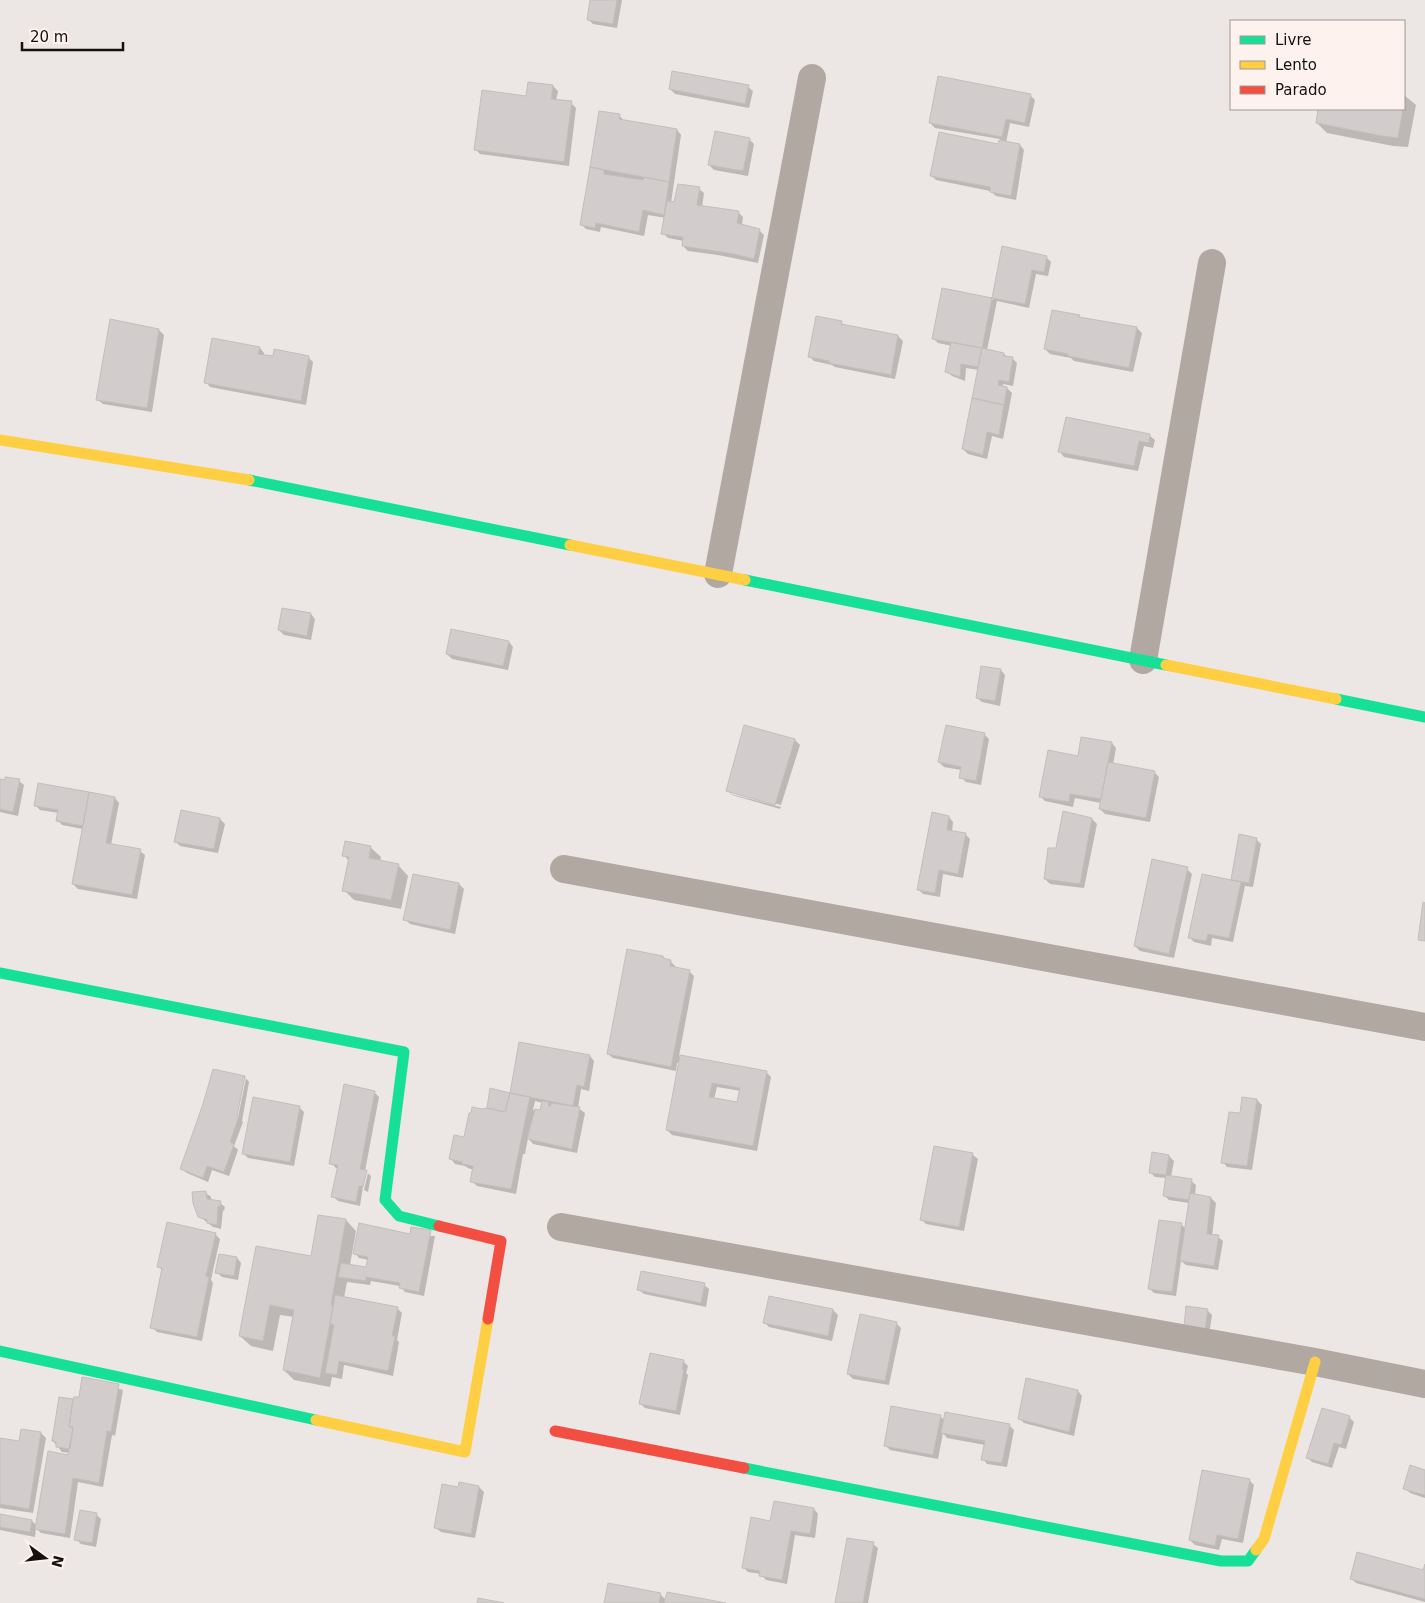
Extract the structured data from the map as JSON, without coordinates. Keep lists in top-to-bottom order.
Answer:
{
  "legend": ["Livre", "Lento", "Parado"],
  "scale_bar": "20 m",
  "north": "right"
}
